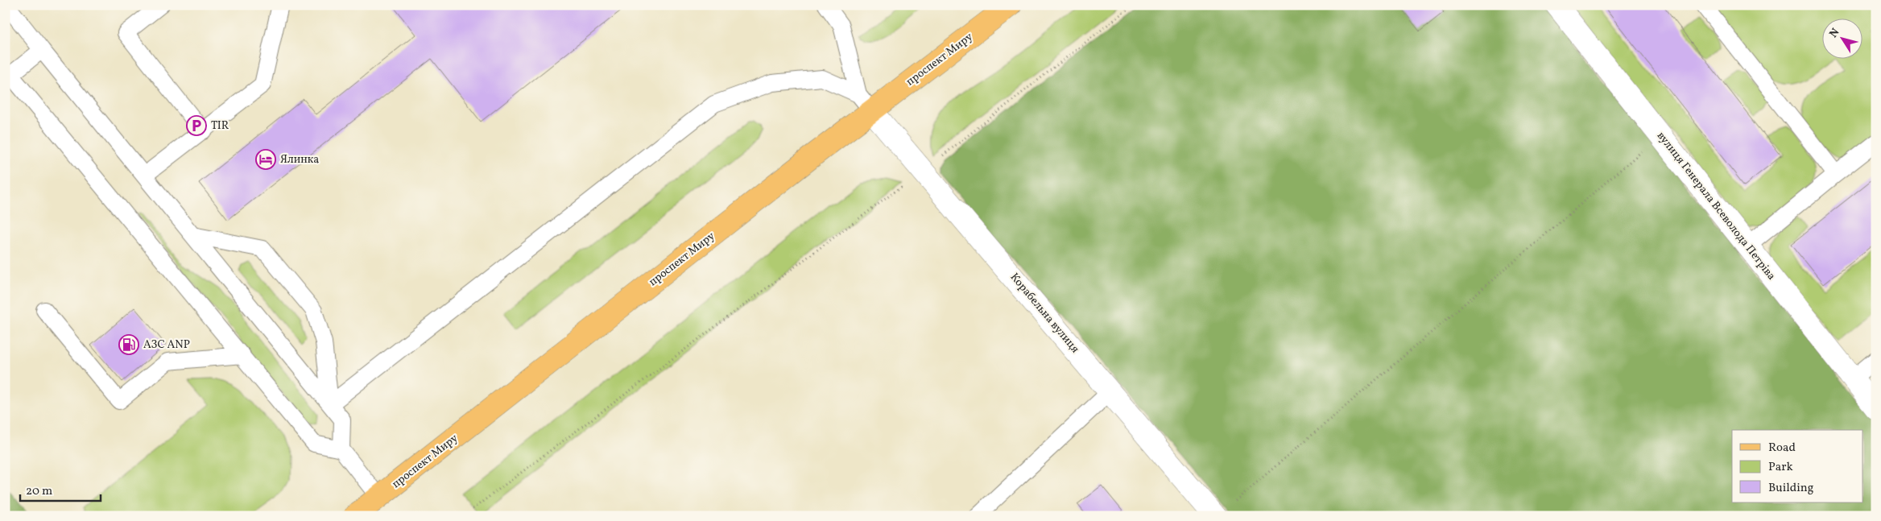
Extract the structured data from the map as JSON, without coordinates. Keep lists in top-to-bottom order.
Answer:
{
  "streets": {
    "main road": ["проспект Миру"],
    "street": ["вулиця Генерала Всеволода Петріва", "Корабельна вулиця"]
  },
  "crossings": [
    ["проспект Миру", "Корабельна вулиця"]
  ],
  "places": {
    "parking": ["TIR"],
    "hotel": ["Ялинка"],
    "fuel station": ["АЗС ANP"]
  },
  "legend": ["Road", "Park", "Building"],
  "scale_bar": "20 m",
  "north": "top left"
}
